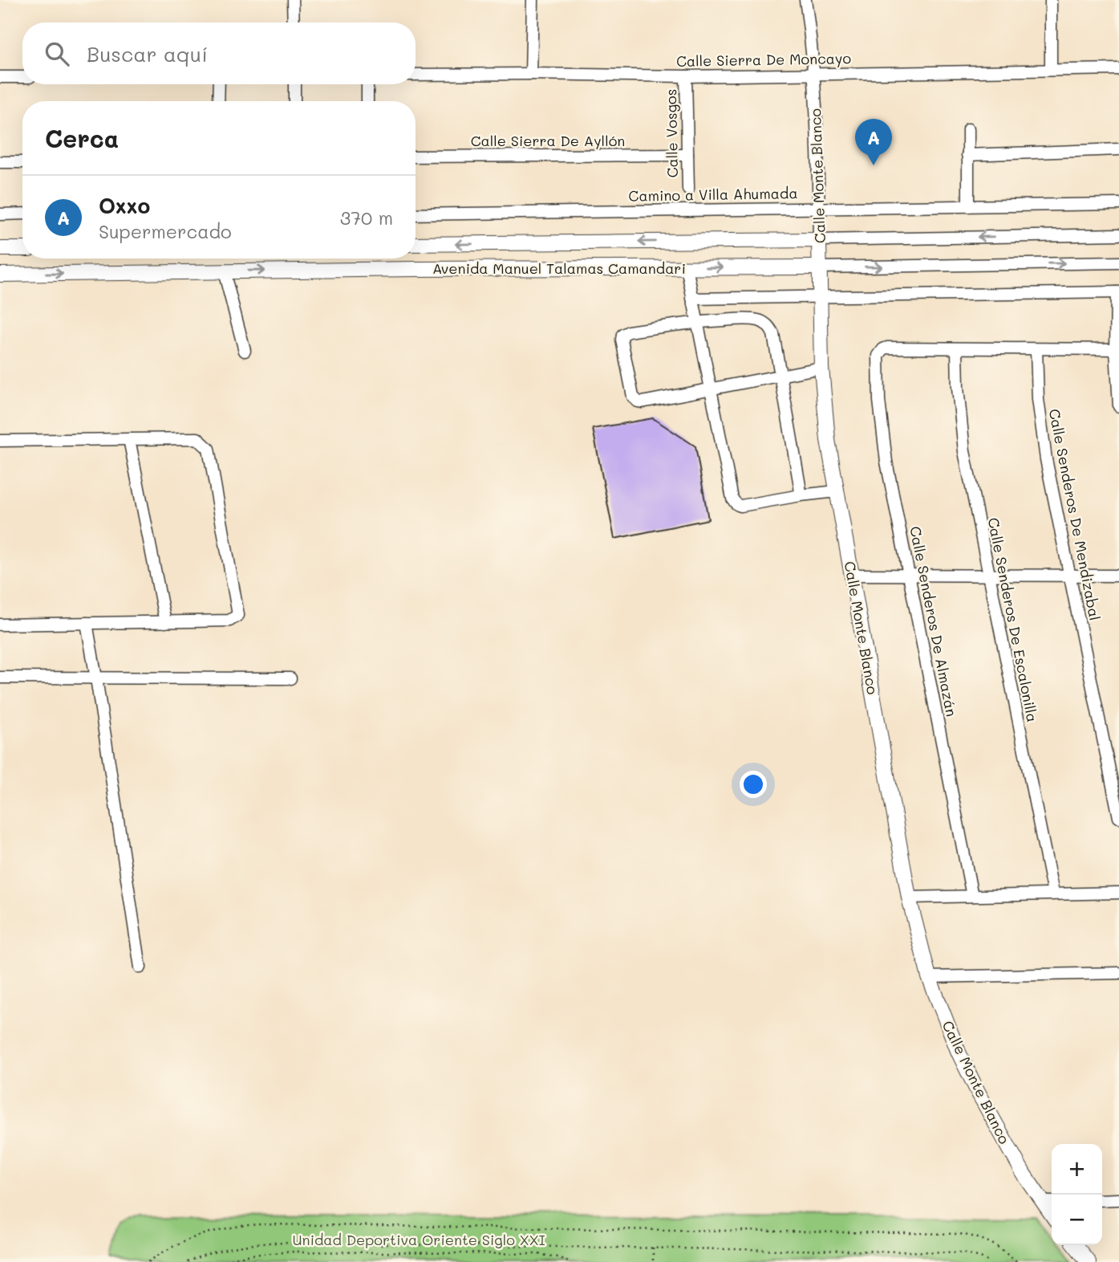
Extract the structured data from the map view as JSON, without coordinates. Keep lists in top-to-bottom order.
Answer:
{
  "streets": {
    "main road": ["Calle Monte Blanco", "Avenida Manuel Talamas Camandari"],
    "street": [
      "Calle Sierra De Moncayo",
      "Calle Vosgos",
      "Calle Sierra De Ayllón",
      "Camino a Villa Ahumada",
      "Calle Senderos De Mendizabal",
      "Calle Senderos De Escalonilla",
      "Calle Senderos De Almazán"
    ]
  },
  "crossings": [
    ["Calle Sierra De Moncayo", "Calle Vosgos"],
    ["Calle Sierra De Moncayo", "Calle Monte Blanco"],
    ["Calle Vosgos", "Calle Sierra De Ayllón"],
    ["Calle Monte Blanco", "Camino a Villa Ahumada"],
    ["Calle Monte Blanco", "Avenida Manuel Talamas Camandari"],
    ["Calle Senderos De Escalonilla", "Calle Senderos De Almazán"]
  ],
  "parks": ["Unidad Deportiva Oriente Siglo XXI"],
  "page": {
    "search": "Buscar aquí",
    "heading": "Cerca",
    "pins": "A",
    "list": [
      {
        "mark": "A",
        "name": "Oxxo",
        "note": "Supermercado",
        "value": "370 m"
      }
    ],
    "map_buttons": ["+", "−"]
  }
}
